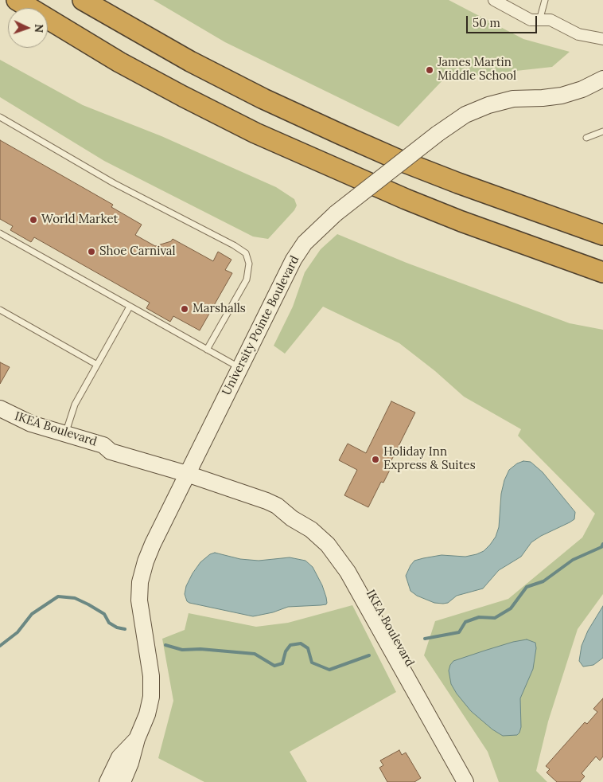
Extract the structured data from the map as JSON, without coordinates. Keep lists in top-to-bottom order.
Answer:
{
  "streets": {
    "street": ["University Pointe Boulevard", "IKEA Boulevard"]
  },
  "crossings": [
    ["University Pointe Boulevard", "IKEA Boulevard"]
  ],
  "places": [
    "James Martin Middle School",
    "World Market",
    "Shoe Carnival",
    "Marshalls",
    "Holiday Inn Express & Suites"
  ],
  "scale_bar": "50 m",
  "north": "right"
}
